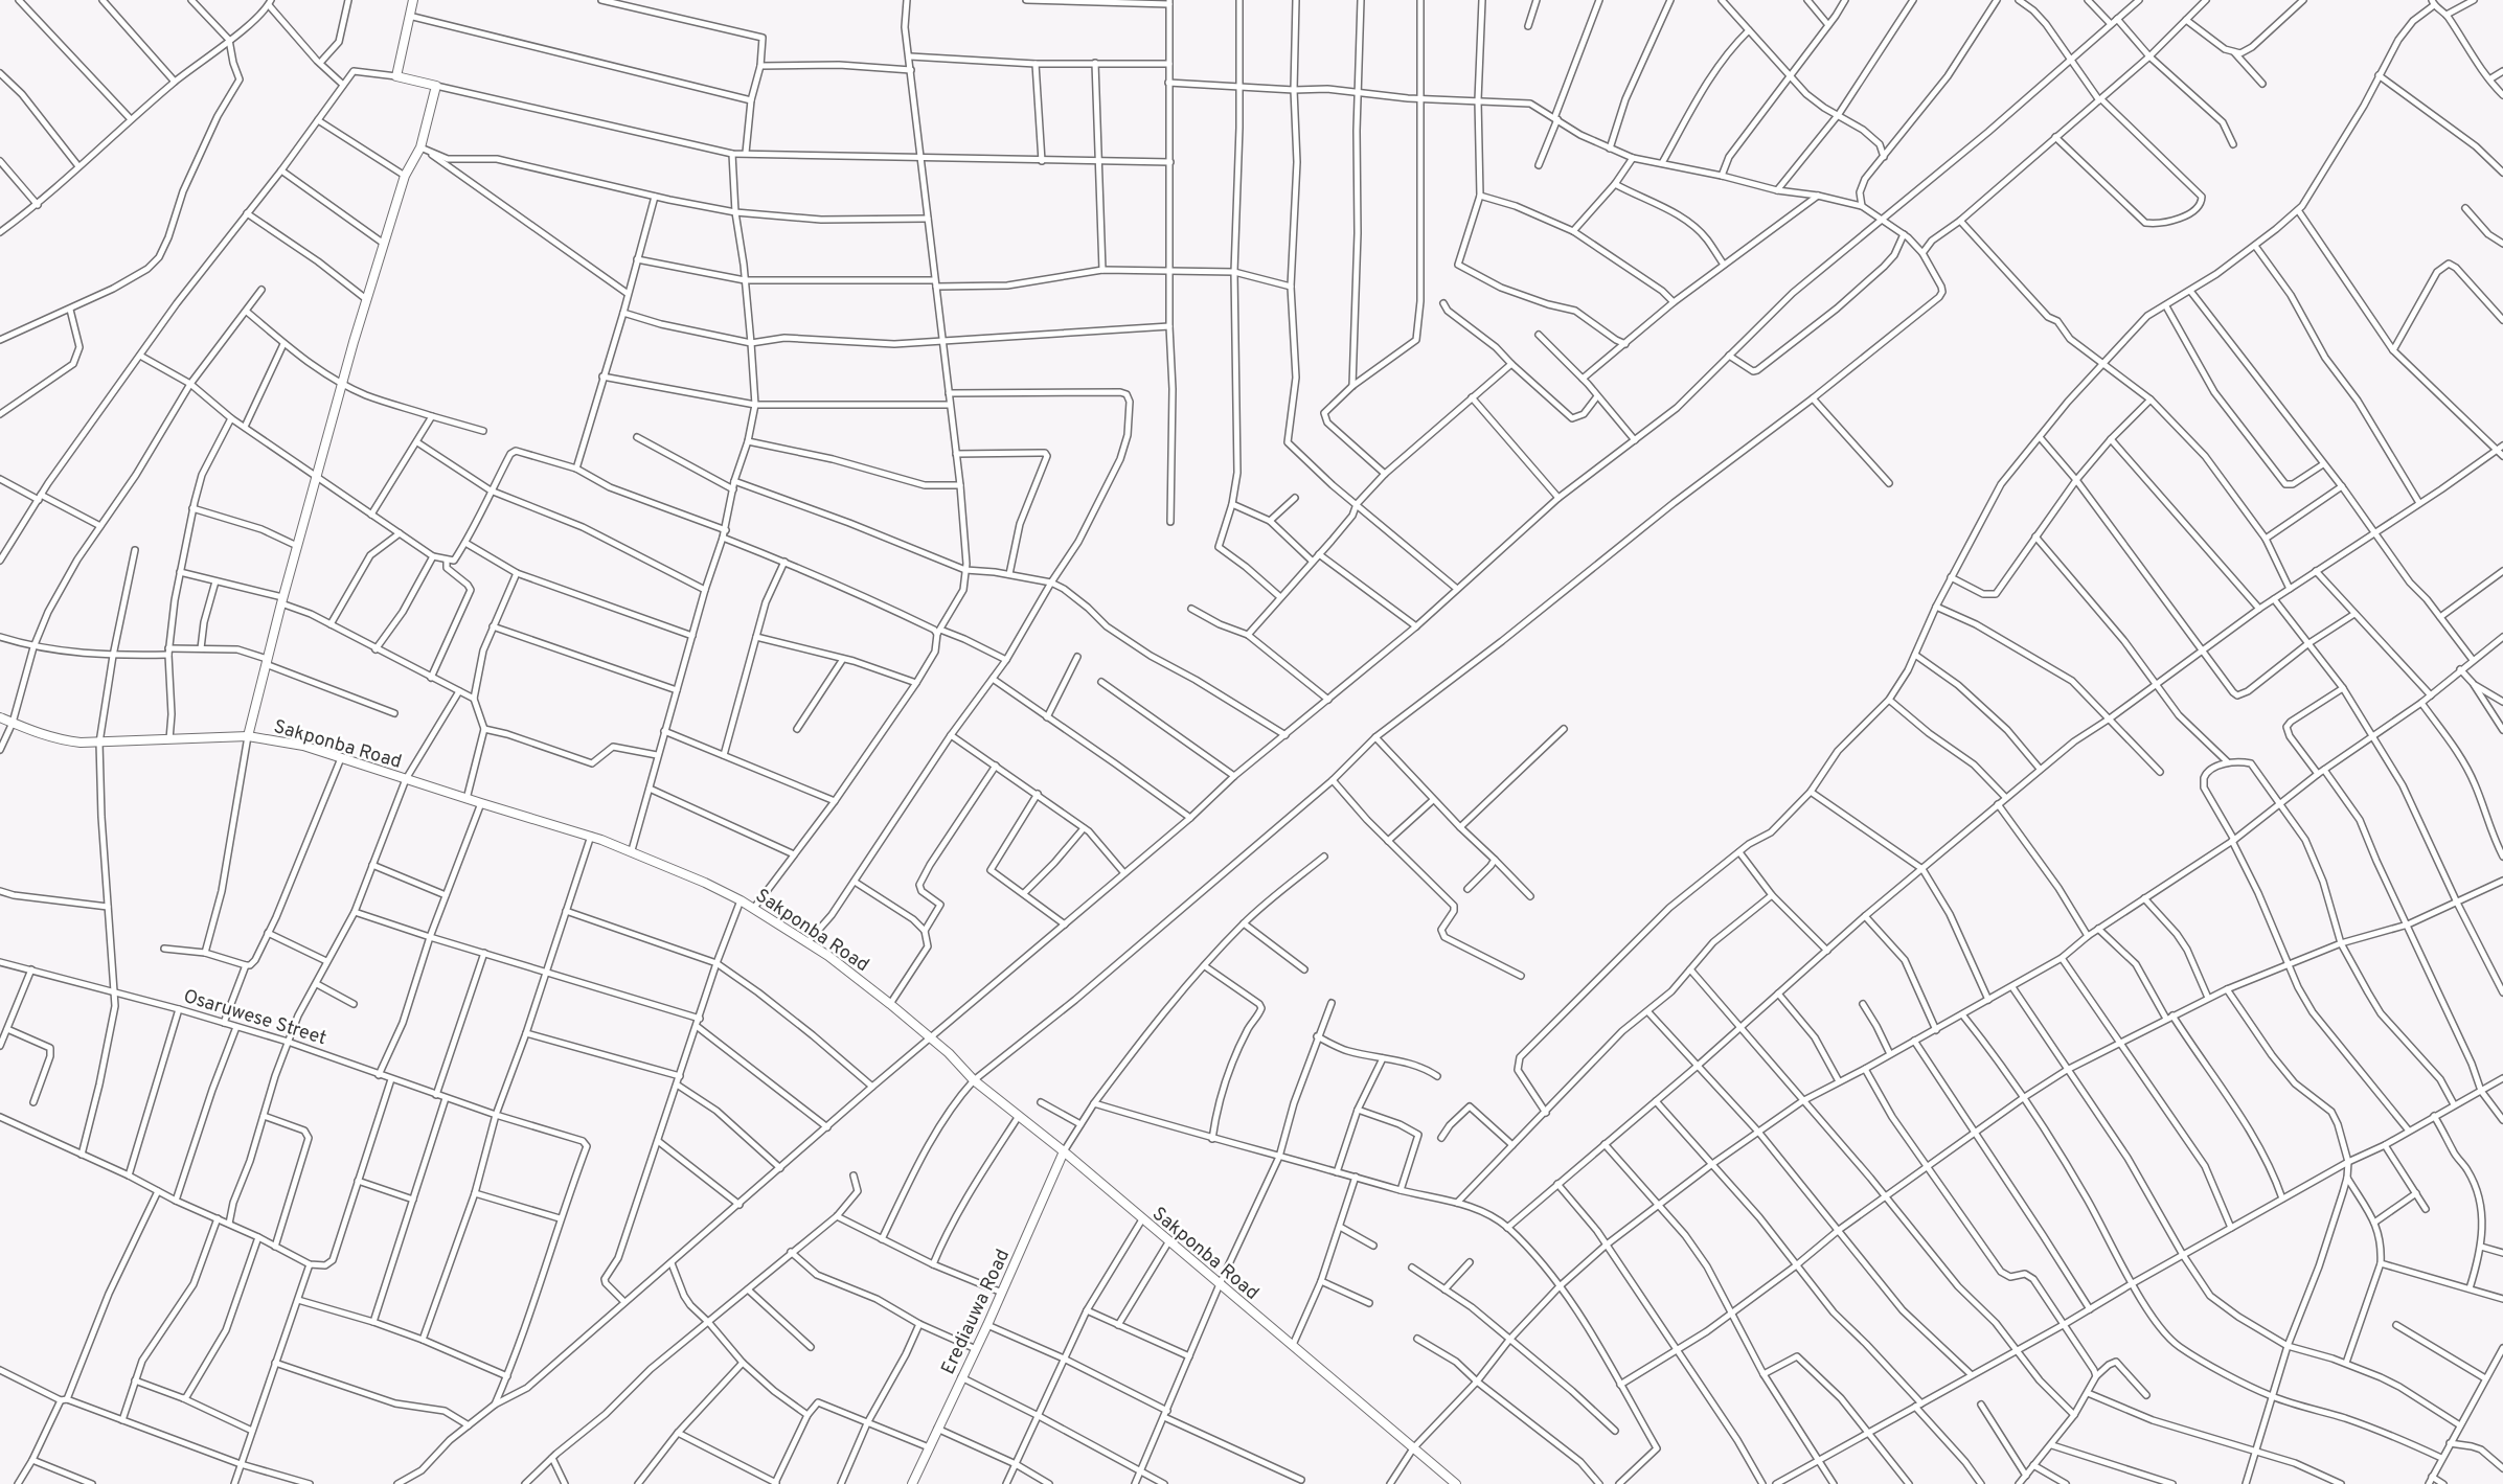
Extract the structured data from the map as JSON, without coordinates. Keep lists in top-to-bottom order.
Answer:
{
  "streets": {
    "main road": ["Sakponba Road", "Erediauwa Road"],
    "street": ["Osaruwese Street"]
  },
  "crossings": [
    ["Sakponba Road", "Erediauwa Road"]
  ]
}
